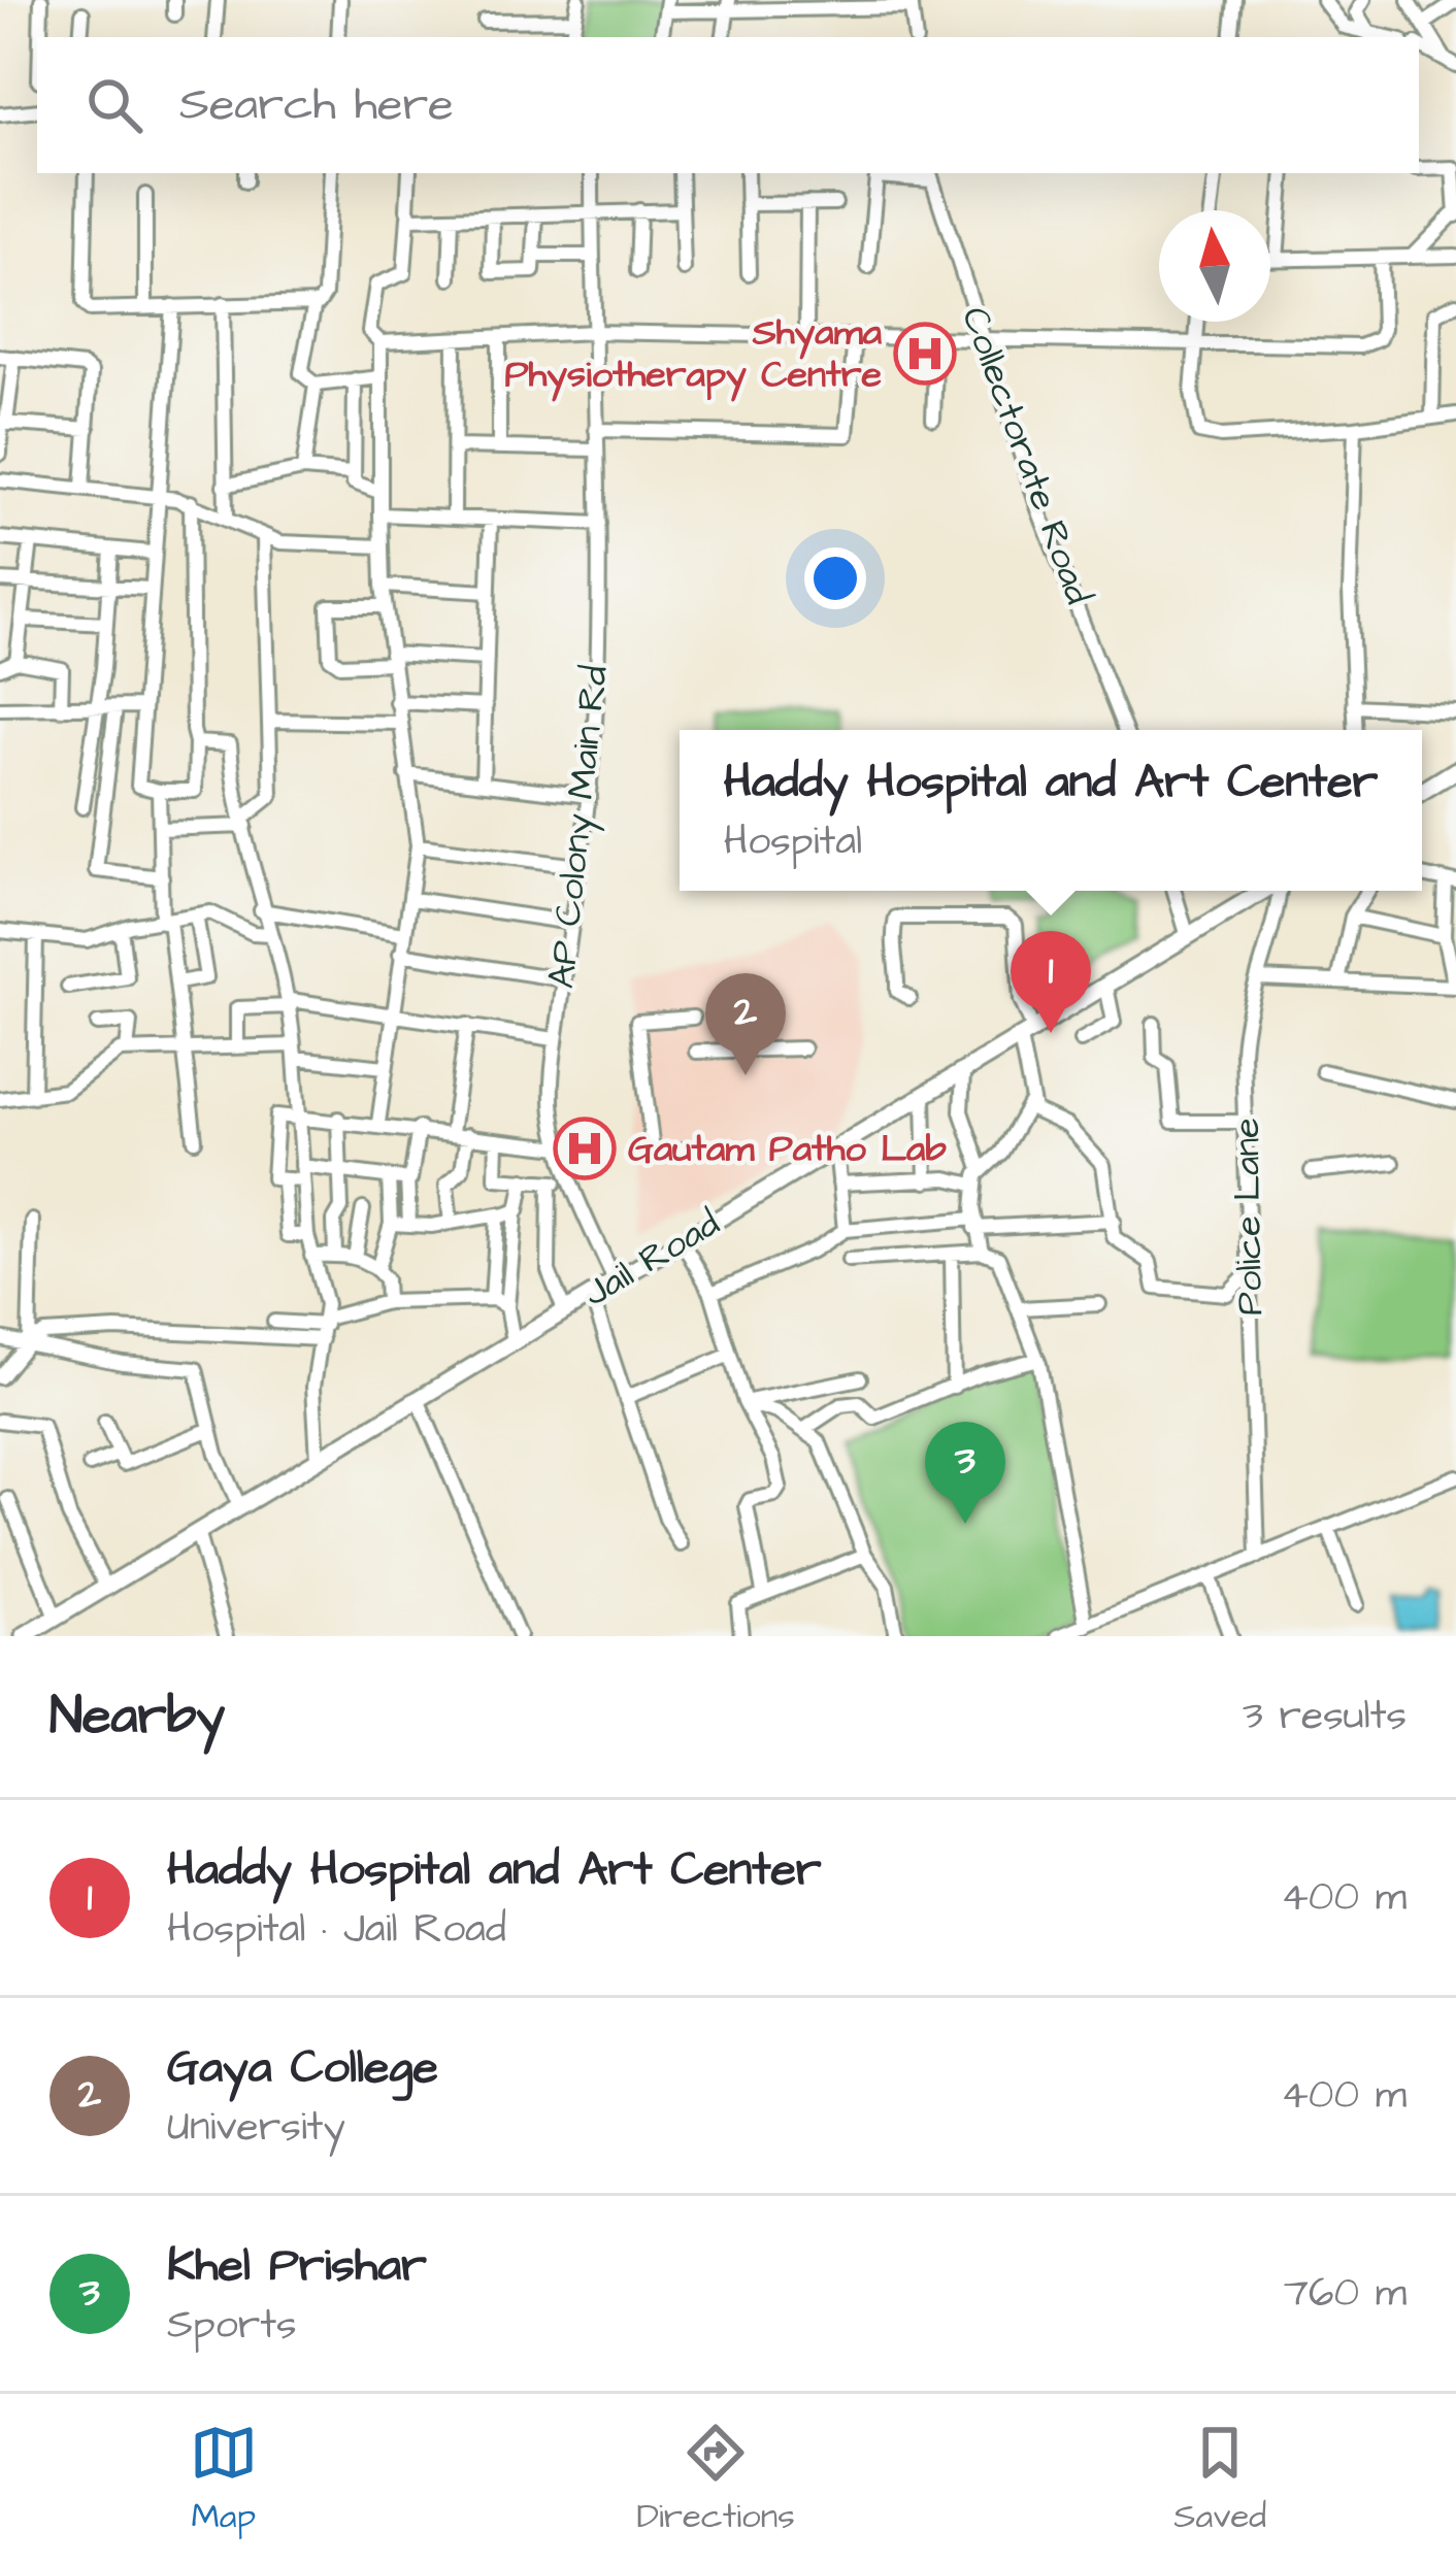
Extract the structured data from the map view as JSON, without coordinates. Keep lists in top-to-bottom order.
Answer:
{
  "streets": {
    "main road": ["Jail Road"],
    "street": ["Collectorate Road", "AP Colony Main Rd", "Police Lane"]
  },
  "crossings": [
    ["AP Colony Main Rd", "Jail Road"]
  ],
  "places": {
    "hospital": ["Shyama Physiotherapy Centre", "Gautam Patho Lab"]
  },
  "north": "top",
  "page": {
    "search": "Search here",
    "popup": ["Haddy Hospital and Art Center", "Hospital"],
    "pins": ["1", "2", "3"],
    "heading": ["Nearby", "3 results"],
    "list": [
      {
        "mark": "1",
        "name": "Haddy Hospital and Art Center",
        "note": "Hospital · Jail Road",
        "value": "400 m"
      },
      {
        "mark": "2",
        "name": "Gaya College",
        "note": "University",
        "value": "400 m"
      },
      {
        "mark": "3",
        "name": "Khel Prishar",
        "note": "Sports",
        "value": "760 m"
      }
    ],
    "nav": ["Map", "Directions", "Saved"]
  }
}
